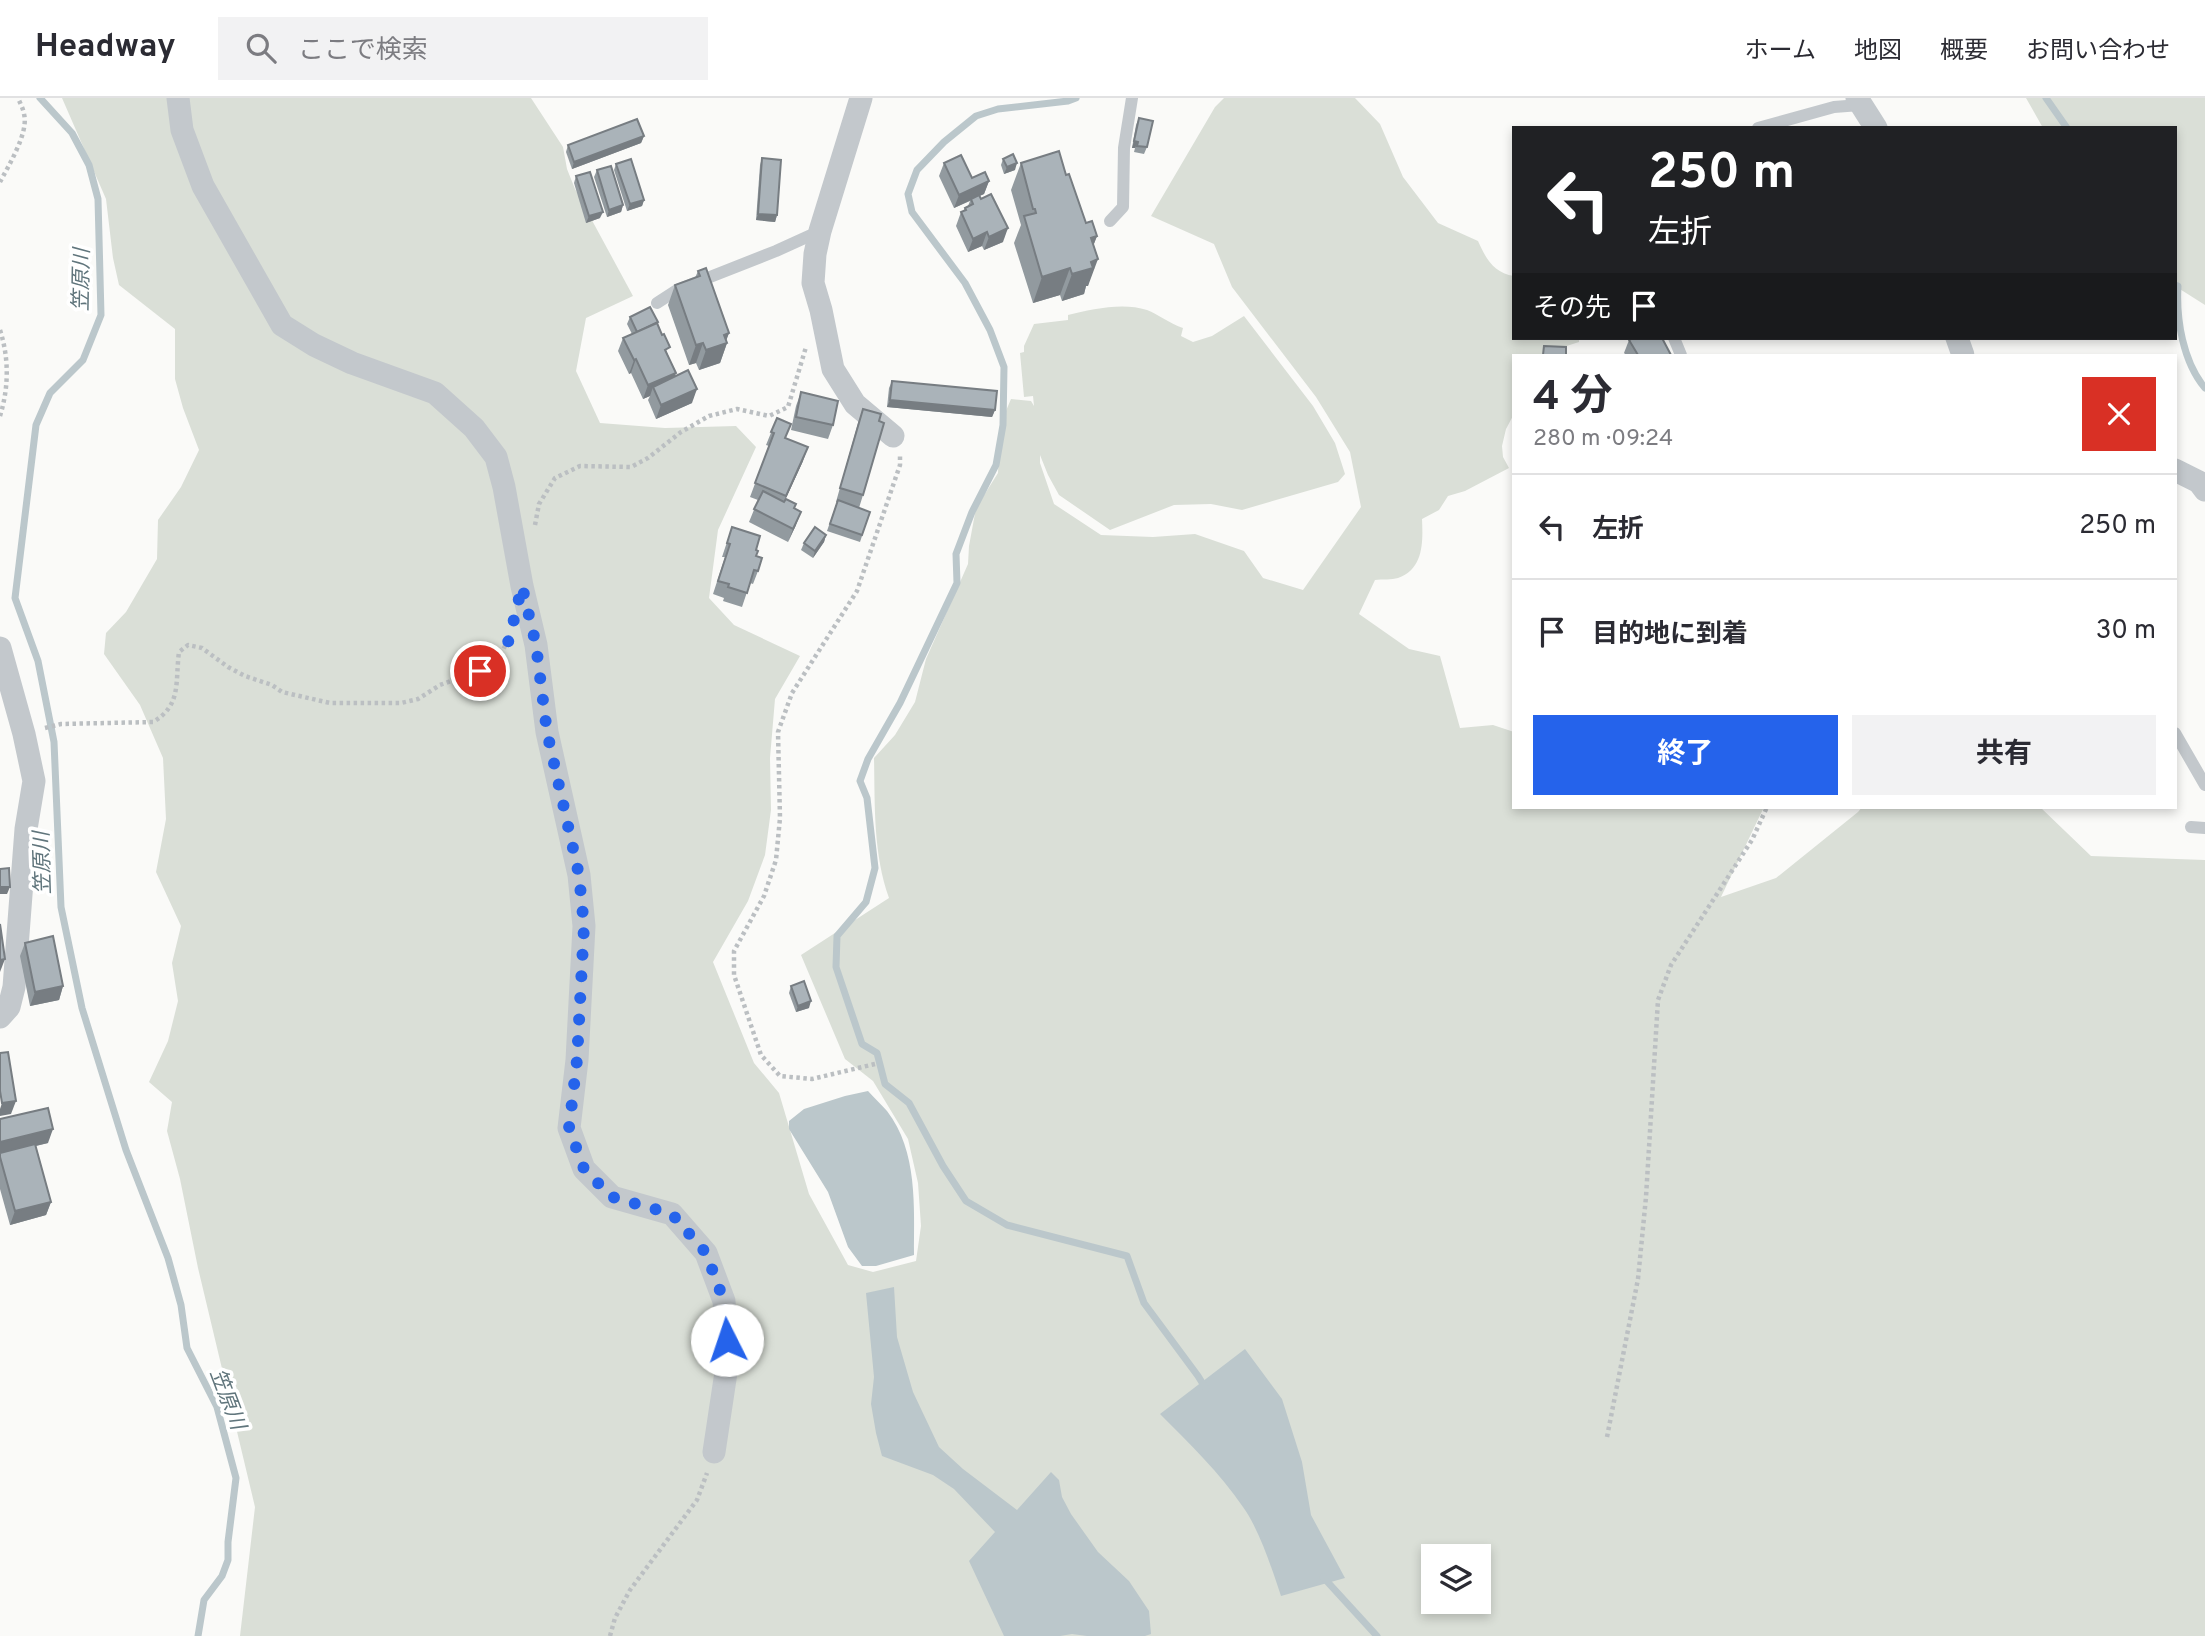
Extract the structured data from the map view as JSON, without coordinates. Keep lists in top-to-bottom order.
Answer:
{
  "water": ["笠原川"],
  "page": {
    "header": "Headway",
    "search": "ここで検索",
    "nav": [
      "ホーム",
      "地図",
      "概要",
      "お問い合わせ"
    ],
    "turn": ["250 m", "左折"],
    "then": "その先",
    "heading": ["4 分", "280 m · 09:24"],
    "list": [
      {
        "name": "左折",
        "value": "250 m"
      },
      {
        "name": "目的地に到着",
        "value": "30 m"
      }
    ],
    "buttons": ["終了", "共有"]
  }
}
